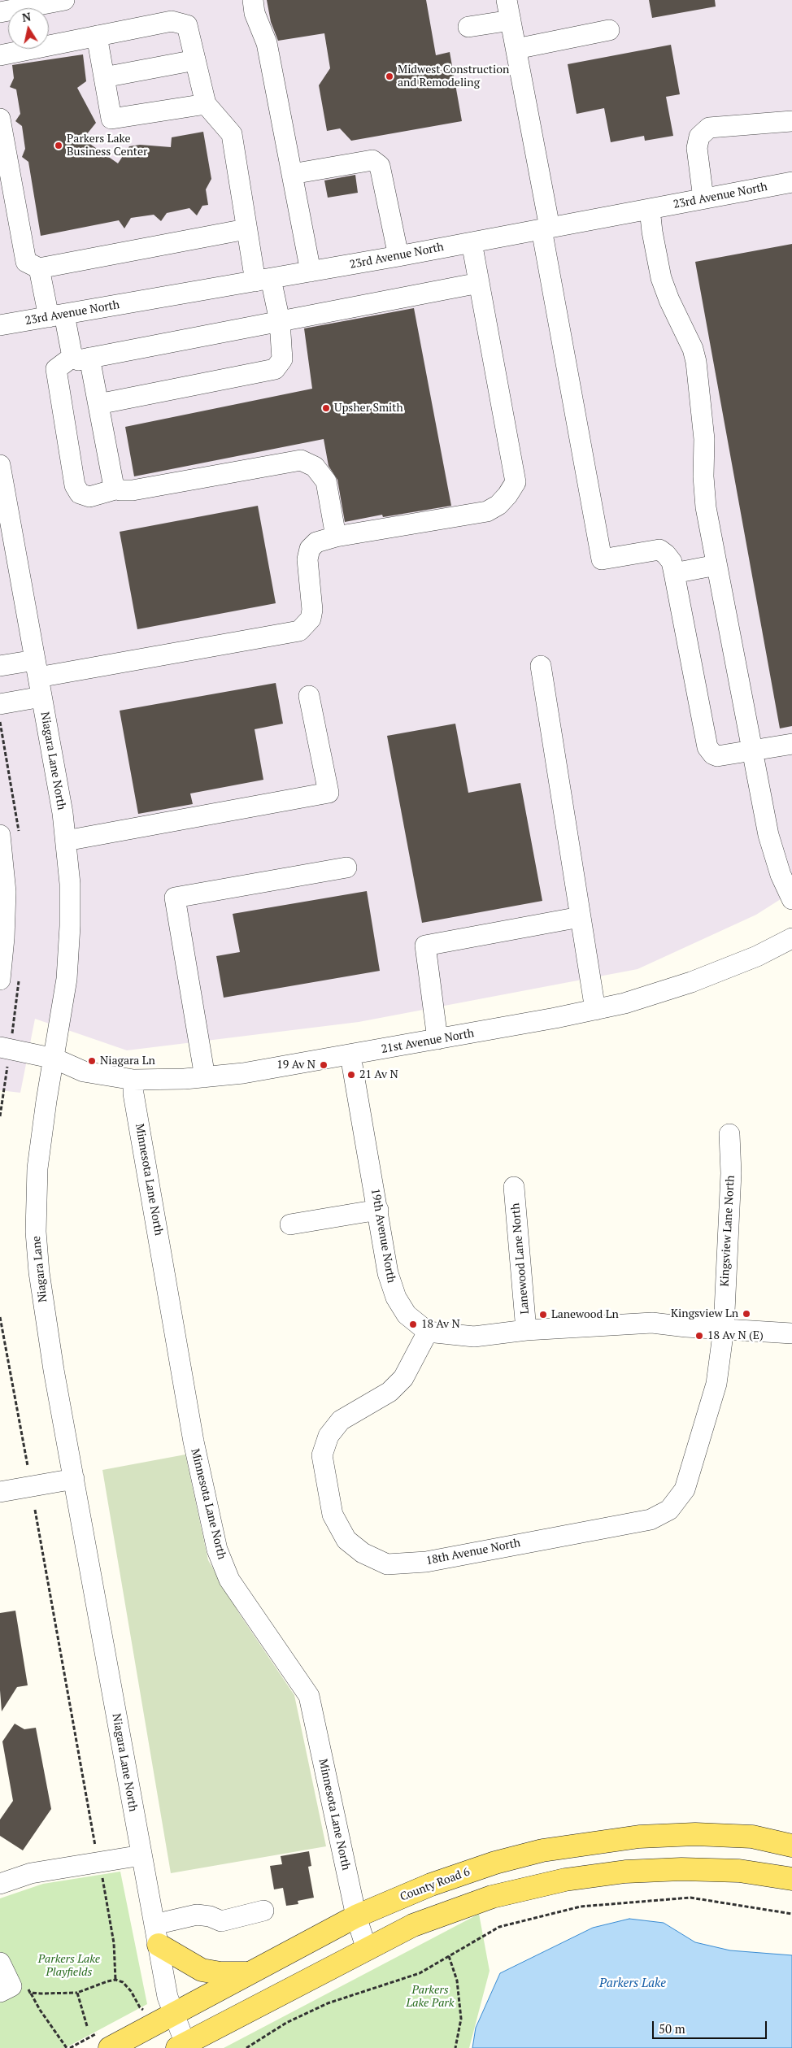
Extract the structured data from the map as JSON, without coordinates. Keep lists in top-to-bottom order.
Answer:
{
  "streets": {
    "main road": ["County Road 6"],
    "street": [
      "23rd Avenue North",
      "Niagara Lane North",
      "21st Avenue North",
      "Minnesota Lane North",
      "Kingsview Lane North",
      "19th Avenue North",
      "Lanewood Lane North",
      "Niagara Lane",
      "18th Avenue North"
    ]
  },
  "crossings": [
    ["Niagara Lane North", "21st Avenue North"],
    ["Niagara Lane North", "Niagara Lane"],
    ["Niagara Lane North", "County Road 6"],
    ["21st Avenue North", "Minnesota Lane North"],
    ["21st Avenue North", "19th Avenue North"],
    ["21st Avenue North", "Niagara Lane"],
    ["Minnesota Lane North", "County Road 6"],
    ["Kingsview Lane North", "18th Avenue North"],
    ["19th Avenue North", "18th Avenue North"]
  ],
  "water": ["Parkers Lake"],
  "parks": ["Parkers Lake Playfields", "Parkers Lake Park"],
  "places": [
    "Midwest Construction and Remodeling",
    "Parkers Lake Business Center",
    "Upsher Smith",
    "Niagara Ln",
    "19 Av N",
    "21 Av N",
    "Kingsview Ln",
    "Lanewood Ln",
    "18 Av N",
    "18 Av N (E)"
  ],
  "scale_bar": "50 m",
  "north": "top"
}
